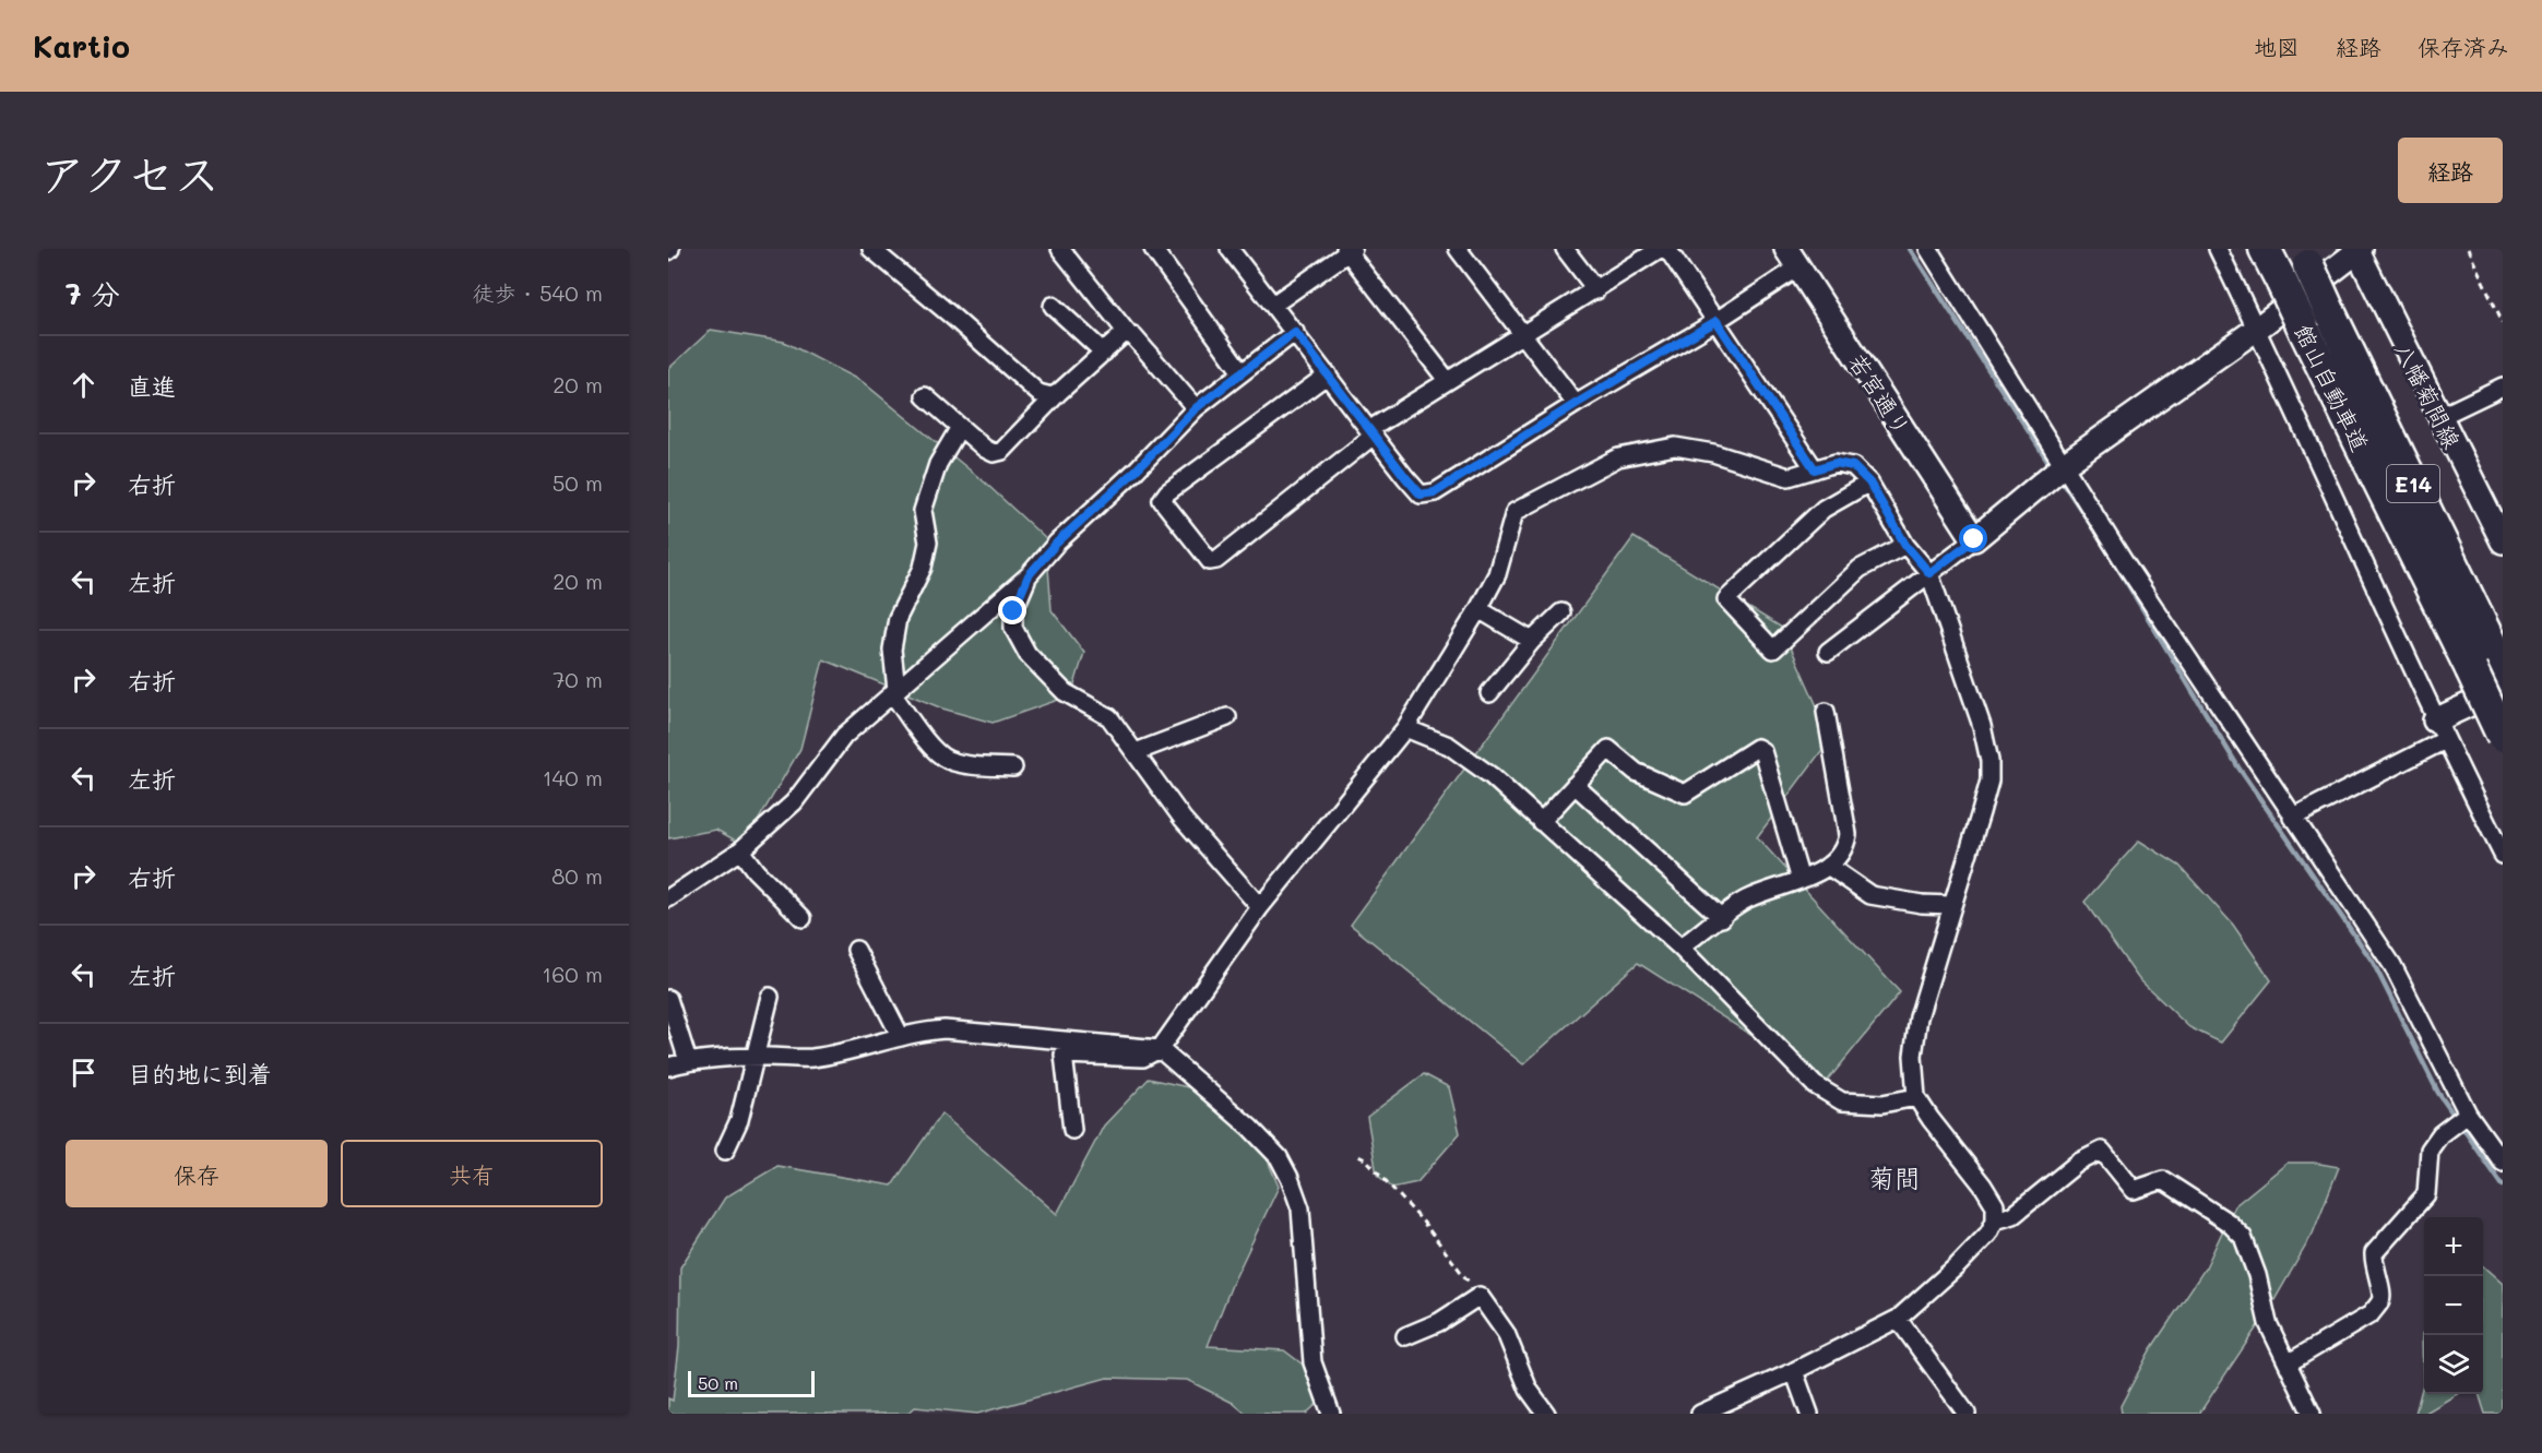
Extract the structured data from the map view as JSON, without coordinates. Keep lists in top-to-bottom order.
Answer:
{
  "streets": {
    "highway": ["館山自動車道", "E14"],
    "street": ["若宮通り", "八幡菊間線"]
  },
  "districts": ["菊間"],
  "scale_bar": "50 m",
  "page": {
    "header": "Kartio",
    "nav": ["地図", "経路", "保存済み"],
    "title": "アクセス",
    "buttons": [
      "経路",
      ["保存", "共有"]
    ],
    "heading": ["7 分", "徒歩 · 540 m"],
    "list": [
      ["直進", "20 m"],
      ["右折", "50 m"],
      ["左折", "20 m"],
      ["右折", "70 m"],
      ["左折", "140 m"],
      ["右折", "80 m"],
      ["左折", "160 m"],
      "目的地に到着"
    ],
    "map_buttons": ["+", "−"],
    "scale": "50 m"
  }
}
